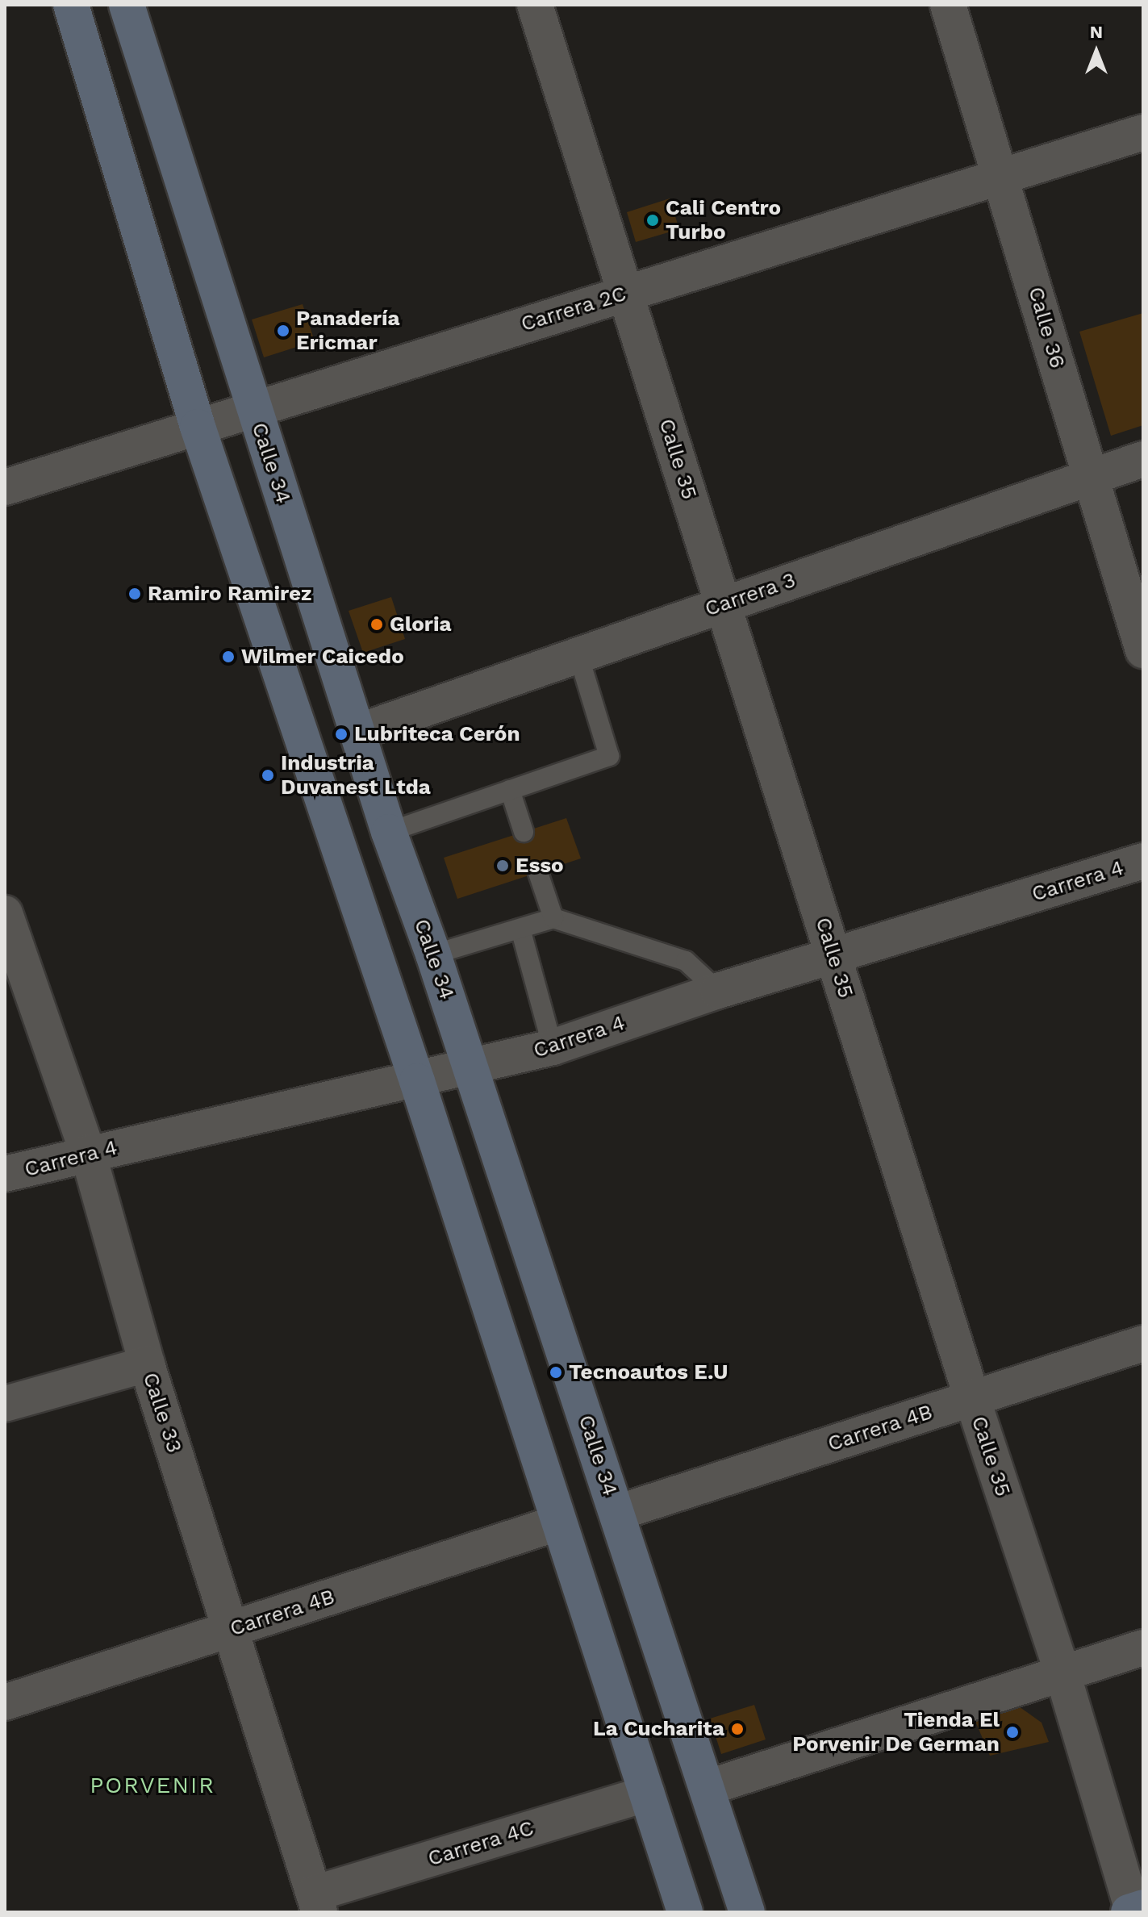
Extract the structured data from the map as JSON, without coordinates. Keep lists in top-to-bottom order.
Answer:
{
  "streets": {
    "main road": ["Calle 34"],
    "street": [
      "Carrera 2C",
      "Calle 36",
      "Calle 35",
      "Carrera 3",
      "Carrera 4",
      "Calle 33",
      "Carrera 4B",
      "Carrera 4C"
    ]
  },
  "crossings": [
    ["Carrera 2C", "Calle 36"],
    ["Carrera 2C", "Calle 35"],
    ["Carrera 2C", "Calle 34"],
    ["Calle 36", "Carrera 3"],
    ["Calle 35", "Carrera 3"],
    ["Calle 35", "Carrera 4"],
    ["Calle 35", "Carrera 4B"],
    ["Calle 34", "Carrera 3"],
    ["Calle 34", "Carrera 4"],
    ["Calle 34", "Carrera 4B"],
    ["Carrera 4", "Calle 33"],
    ["Calle 33", "Carrera 4B"],
    ["Calle 33", "Carrera 4C"]
  ],
  "districts": ["PORVENIR"],
  "places": [
    "Cali Centro Turbo",
    "Panadería Ericmar",
    "Ramiro Ramirez",
    "Gloria",
    "Wilmer Caicedo",
    "Lubriteca Cerón",
    "Industria Duvanest Ltda",
    "Esso",
    "Tecnoautos E.U",
    "La Cucharita",
    "Tienda El Porvenir De German"
  ],
  "north": "top"
}
